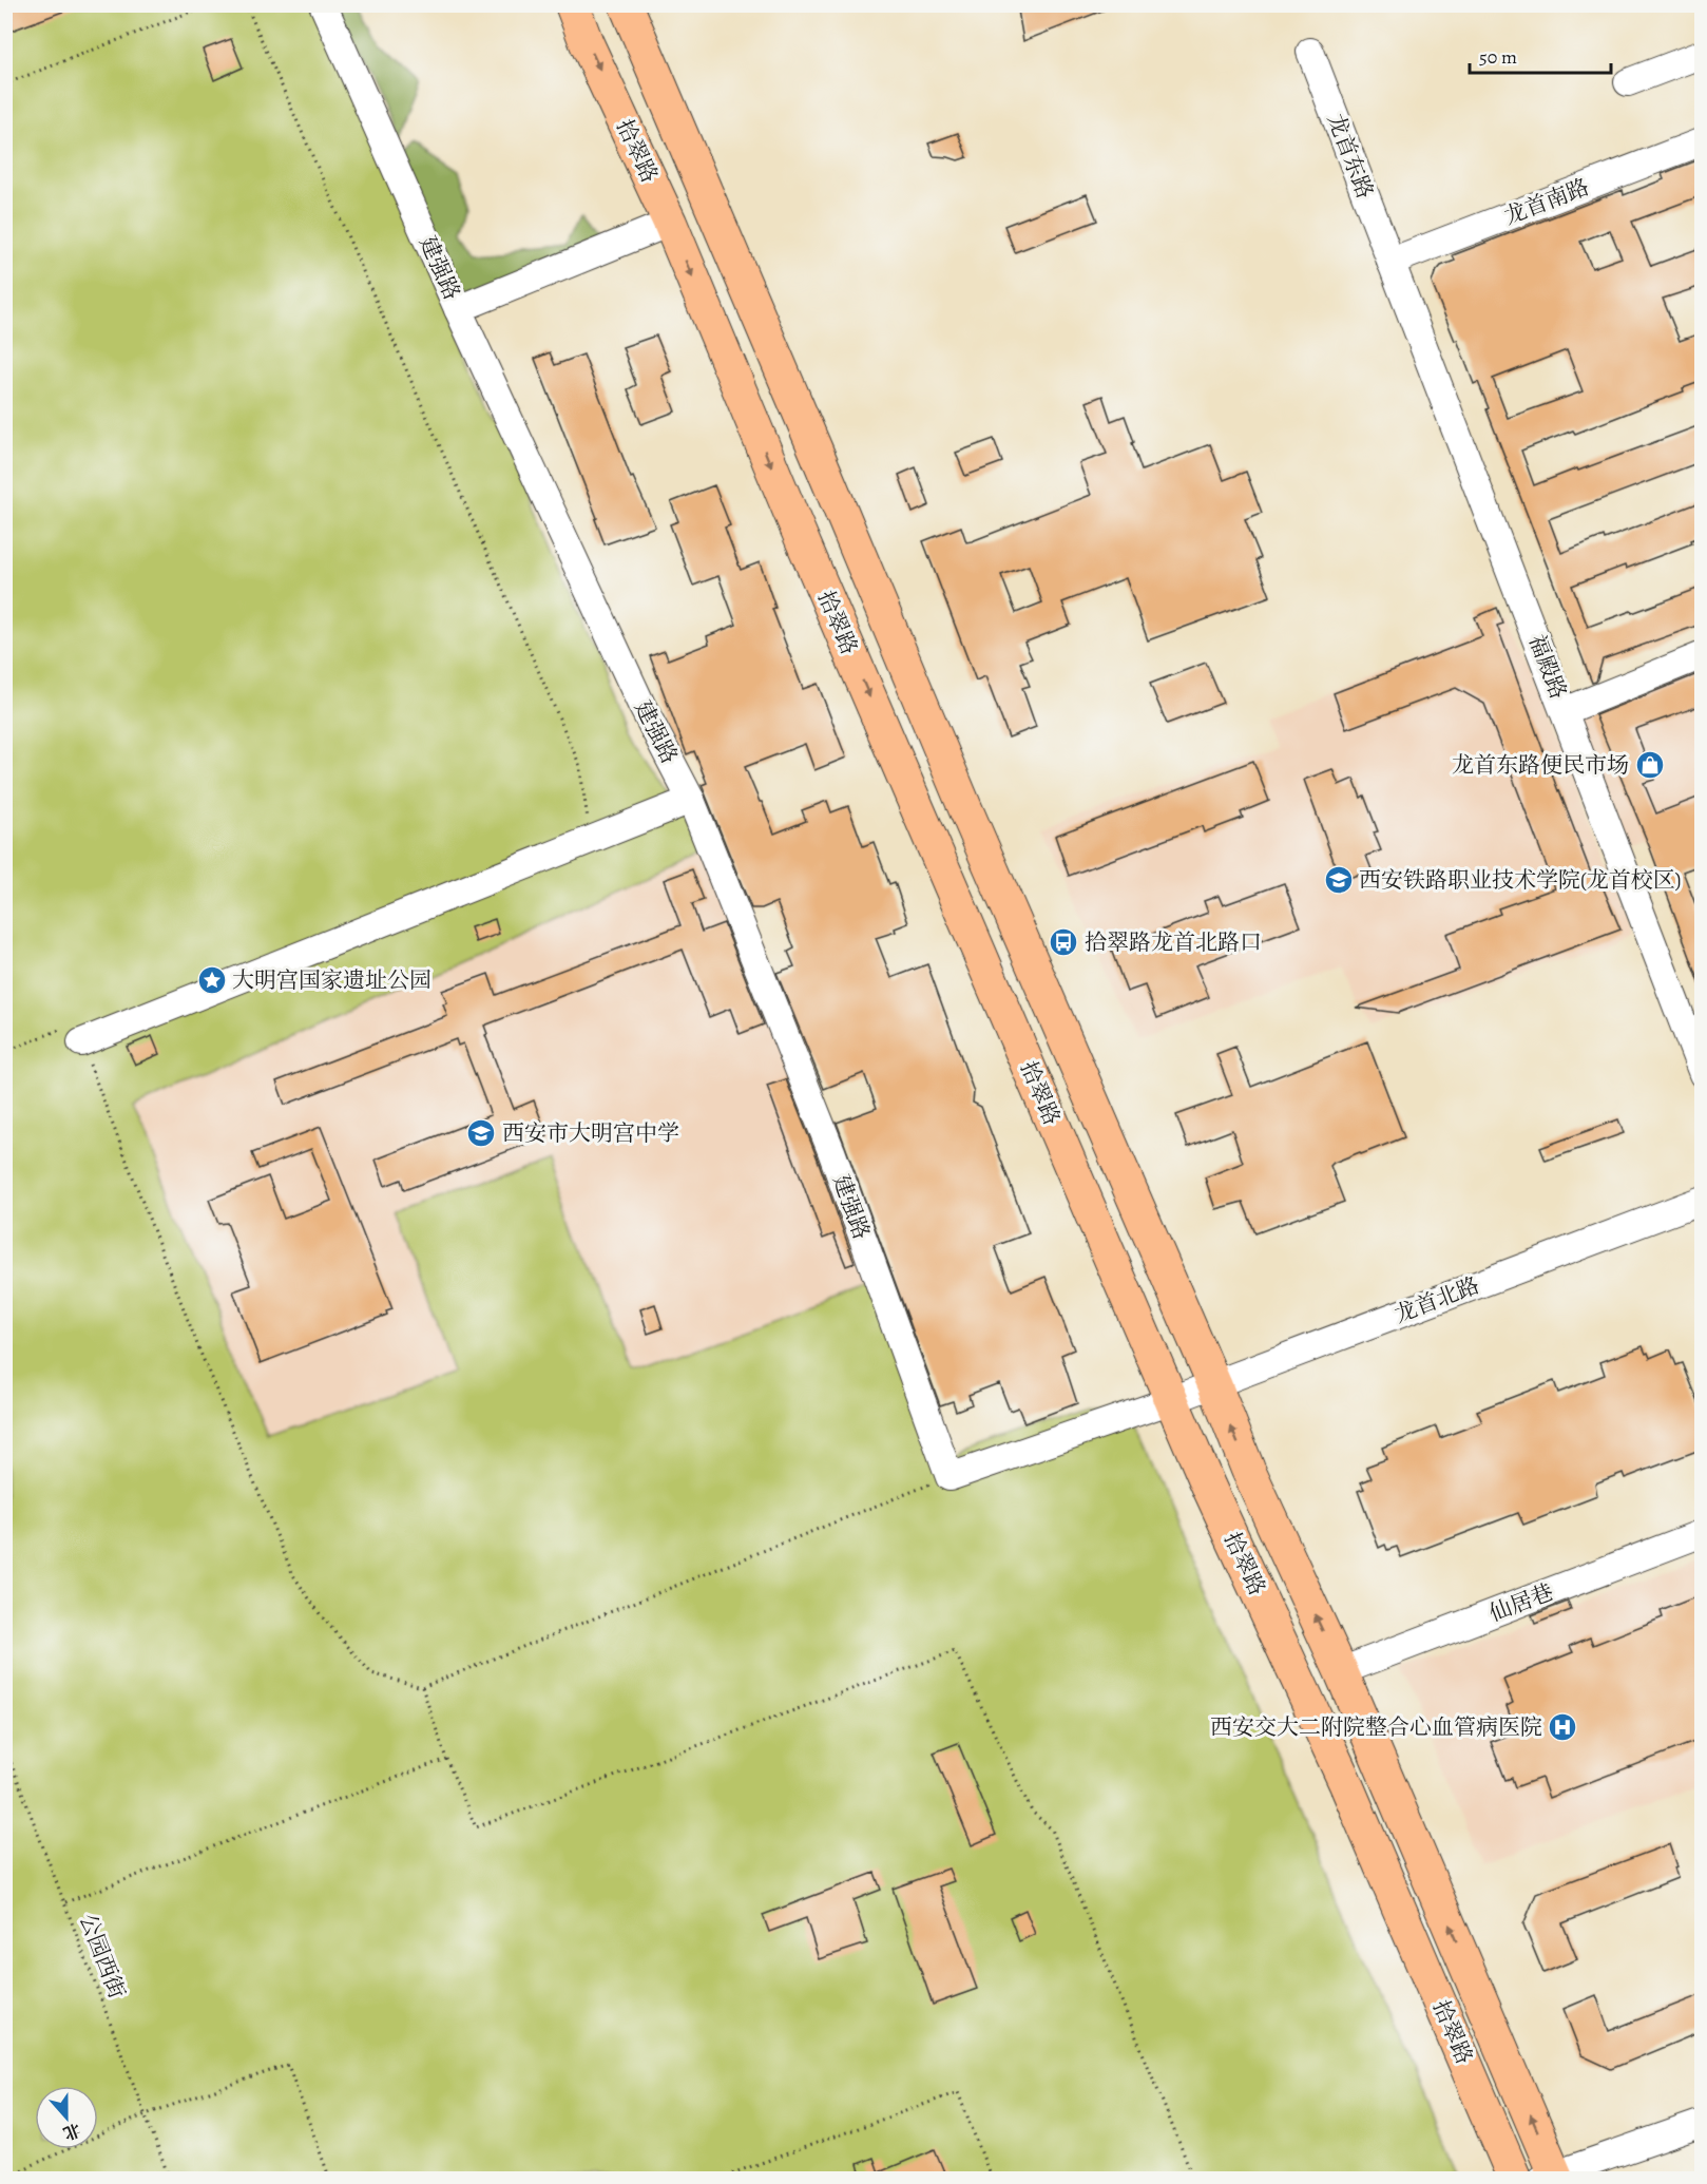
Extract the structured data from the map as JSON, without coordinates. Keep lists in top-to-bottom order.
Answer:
{
  "streets": {
    "main road": ["拾翠路"],
    "street": [
      "龙首东路",
      "龙首南路",
      "建强路",
      "福殿路",
      "龙首北路",
      "仙居巷"
    ],
    "path": ["公园西街"]
  },
  "crossings": [
    ["拾翠路", "龙首北路"],
    ["拾翠路", "仙居巷"],
    ["龙首东路", "龙首南路"],
    ["龙首东路", "福殿路"],
    ["龙首南路", "福殿路"],
    ["建强路", "龙首北路"]
  ],
  "places": {
    "shop": ["龙首东路便民市场"],
    "school or university": ["西安铁路职业技术学院(龙首校区)", "西安市大明宫中学"],
    "bus stop": ["拾翠路龙首北路口"],
    "place": ["大明宫国家遗址公园"],
    "hospital": ["西安交大二附院整合心血管病医院"]
  },
  "scale_bar": "50 m",
  "north": "bottom"
}
